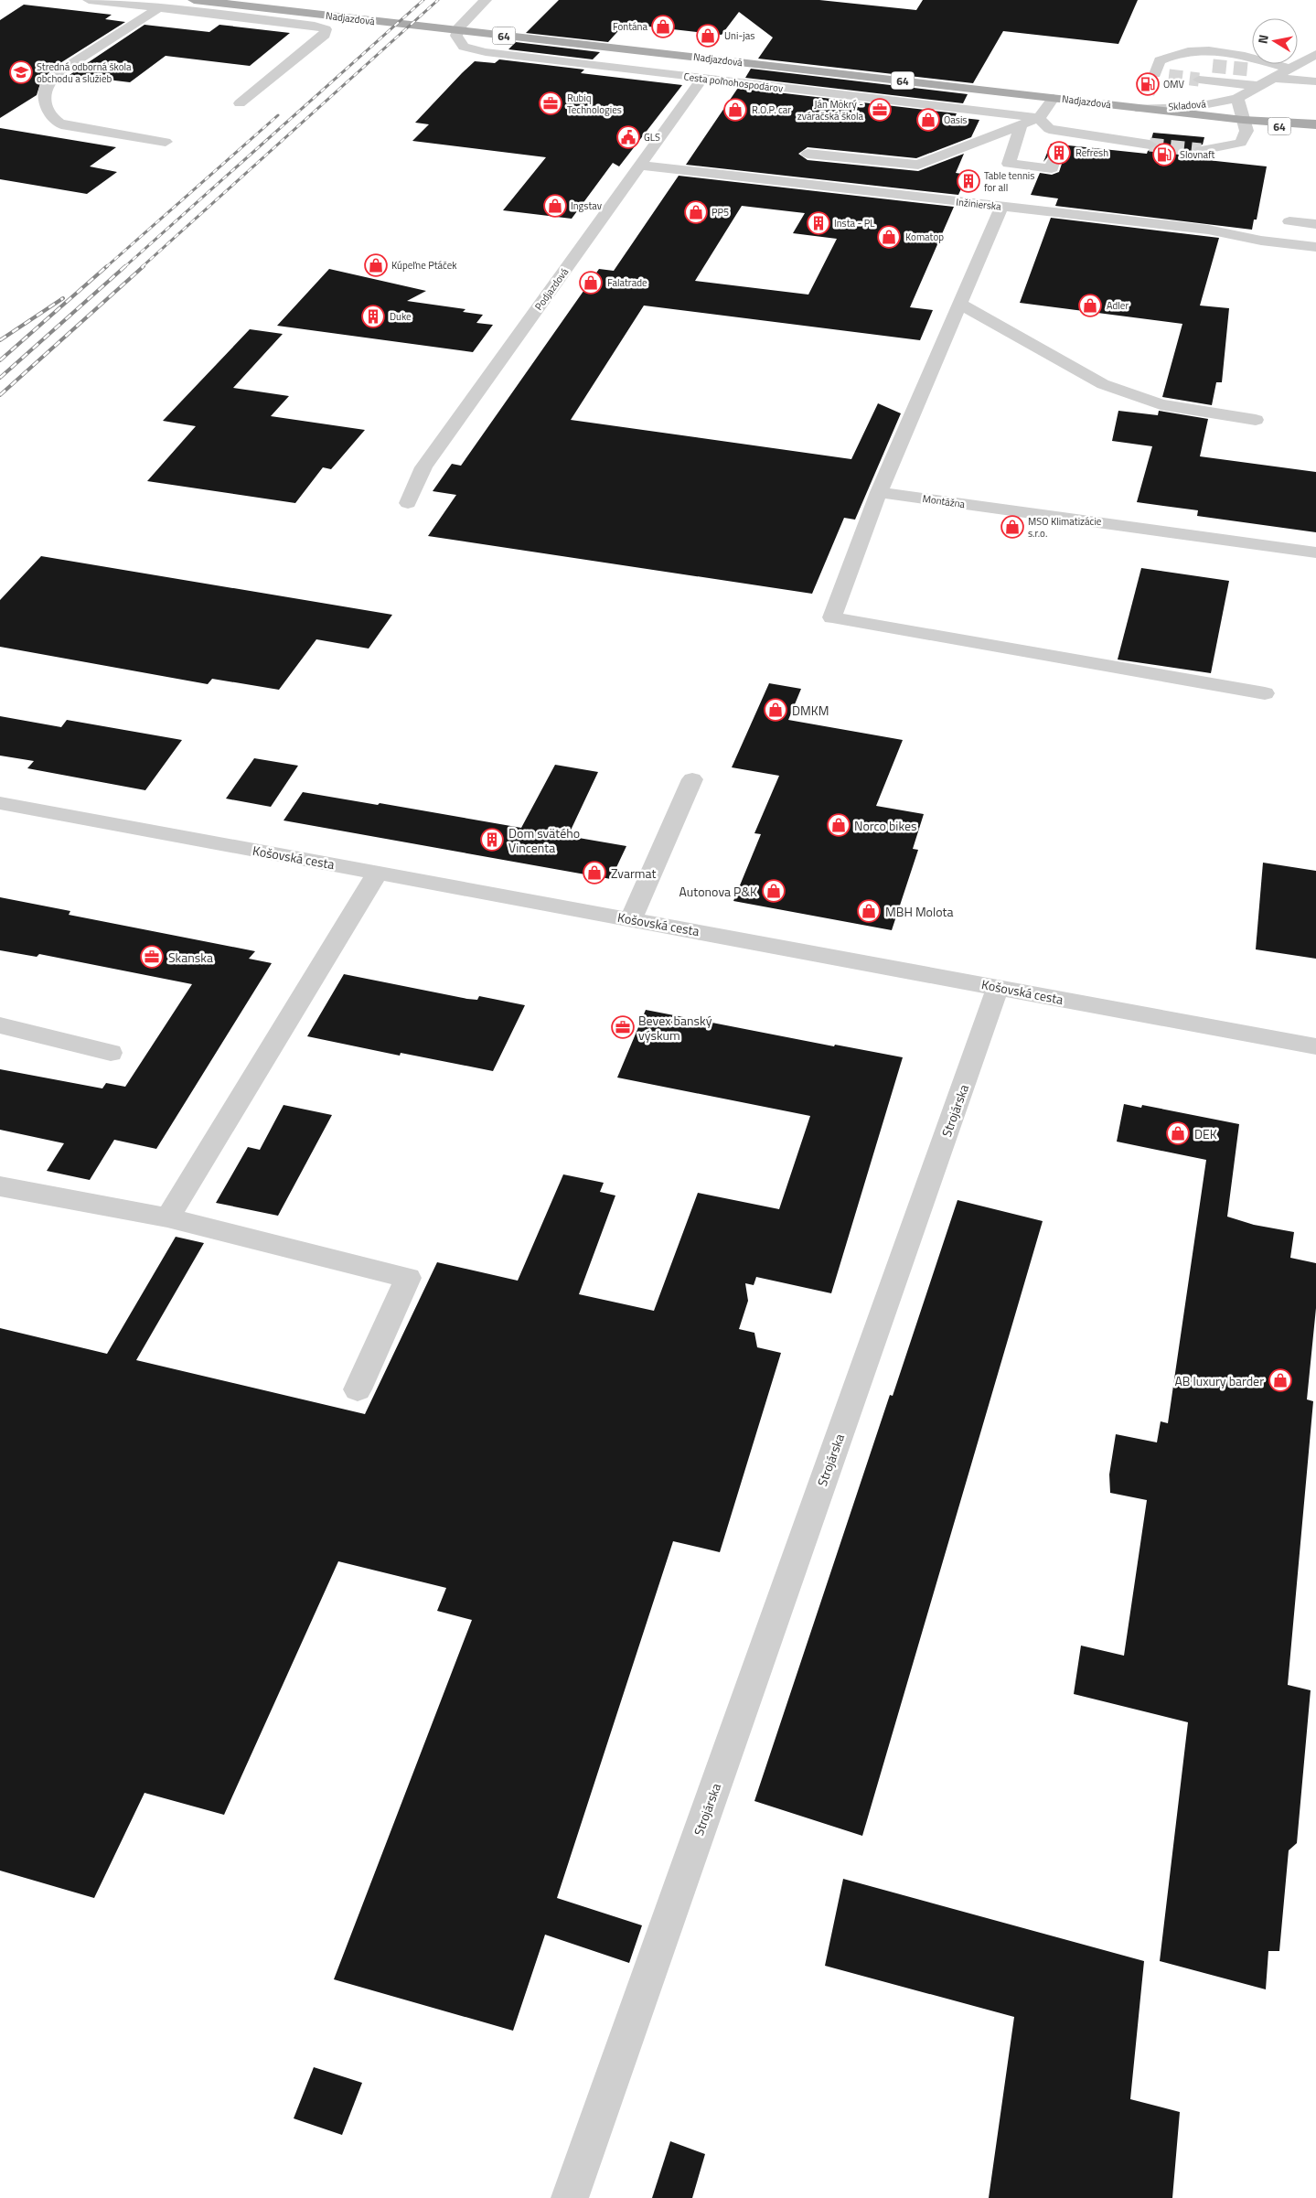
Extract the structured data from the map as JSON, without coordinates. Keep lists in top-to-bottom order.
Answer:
{
  "streets": {
    "main road": ["Nadjazdová", "64"],
    "street": [
      "Cesta poľnohospodárov",
      "Skladová",
      "Inžinierska",
      "Podjazdová",
      "Montážna",
      "Košovská cesta",
      "Strojárska"
    ]
  },
  "crossings": [
    ["Nadjazdová", "Skladová"],
    ["Cesta poľnohospodárov", "Podjazdová"],
    ["Inžinierska", "Podjazdová"],
    ["Košovská cesta", "Strojárska"]
  ],
  "places": {
    "shop": [
      "Fontána",
      "Uni-jas",
      "R.O.P. car",
      "Oasis",
      "Ingstav",
      "PP5",
      "Komatop",
      "Kúpeľne Ptáček",
      "Falatrade",
      "Adler",
      "MSO Klimatizácie s.r.o.",
      "DMKM",
      "Norco bikes",
      "Zvarmat",
      "Autonova P&K",
      "MBH Molota",
      "DEK",
      "AB luxury barder"
    ],
    "school or university": ["Stredná odborná škola obchodu a služieb"],
    "fuel station": ["OMV", "Slovnaft"],
    "office": [
      "Rubiq Technologies",
      "Ján Mokrý - zváračská škola",
      "Skanska",
      "Bevex banský výskum"
    ],
    "public building": ["GLS"],
    "building": [
      "Refresh",
      "Table tennis for all",
      "Insta - PL",
      "Duke",
      "Dom svätého Vincenta"
    ]
  },
  "north": "left"
}
